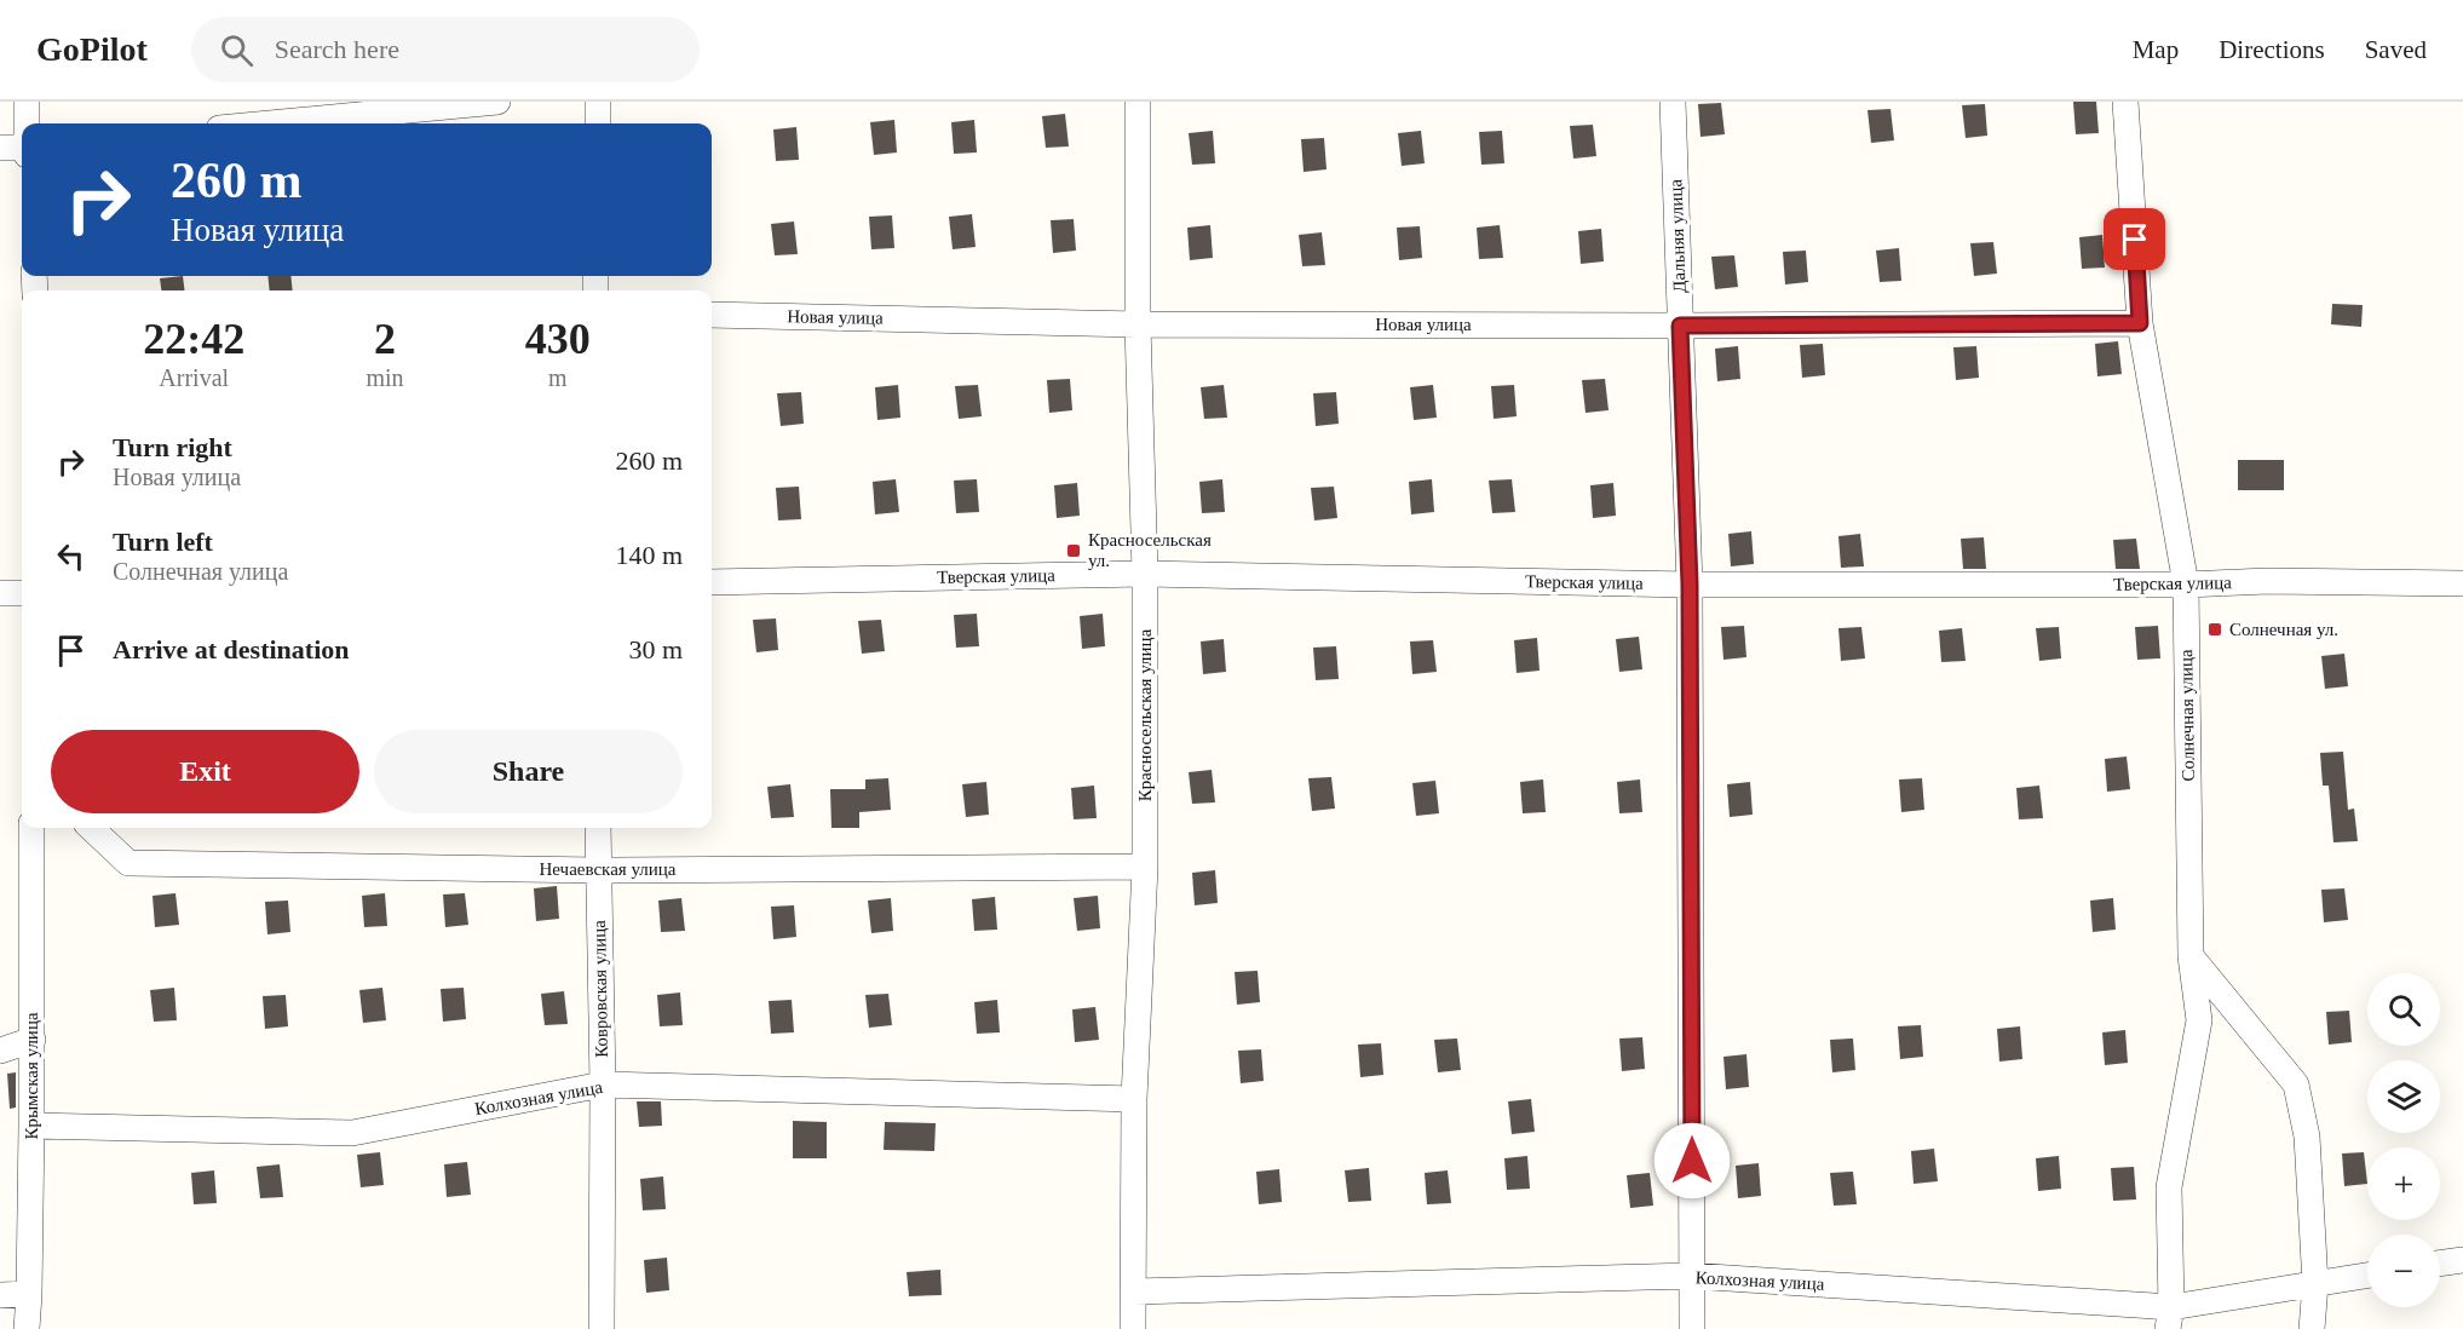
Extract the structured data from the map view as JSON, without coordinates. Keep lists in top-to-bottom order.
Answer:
{
  "streets": {
    "street": [
      "Дальняя улица",
      "Новая улица",
      "Тверская улица",
      "Красносельская улица",
      "Солнечная улица",
      "Нечаевская улица",
      "Ковровская улица",
      "Крымская улица",
      "Колхозная улица"
    ]
  },
  "crossings": [
    ["Дальняя улица", "Новая улица"],
    ["Дальняя улица", "Тверская улица"],
    ["Дальняя улица", "Колхозная улица"],
    ["Новая улица", "Красносельская улица"],
    ["Новая улица", "Солнечная улица"],
    ["Тверская улица", "Красносельская улица"],
    ["Тверская улица", "Солнечная улица"],
    ["Красносельская улица", "Нечаевская улица"],
    ["Красносельская улица", "Колхозная улица"],
    ["Солнечная улица", "Колхозная улица"],
    ["Нечаевская улица", "Ковровская улица"],
    ["Ковровская улица", "Колхозная улица"],
    ["Крымская улица", "Колхозная улица"]
  ],
  "places": {
    "transit": ["Красносельская ул.", "Солнечная ул."]
  },
  "page": {
    "header": "GoPilot",
    "search": "Search here",
    "nav": ["Map", "Directions", "Saved"],
    "turn": ["260 m", "Новая улица"],
    "eta": [
      "22:42",
      "Arrival",
      "2",
      "min",
      "430",
      "m"
    ],
    "list": [
      {
        "name": "Turn right",
        "note": "Новая улица",
        "value": "260 m"
      },
      {
        "name": "Turn left",
        "note": "Солнечная улица",
        "value": "140 m"
      },
      {
        "name": "Arrive at destination",
        "value": "30 m"
      }
    ],
    "buttons": ["Exit", "Share"],
    "map_buttons": ["+", "−"]
  }
}
